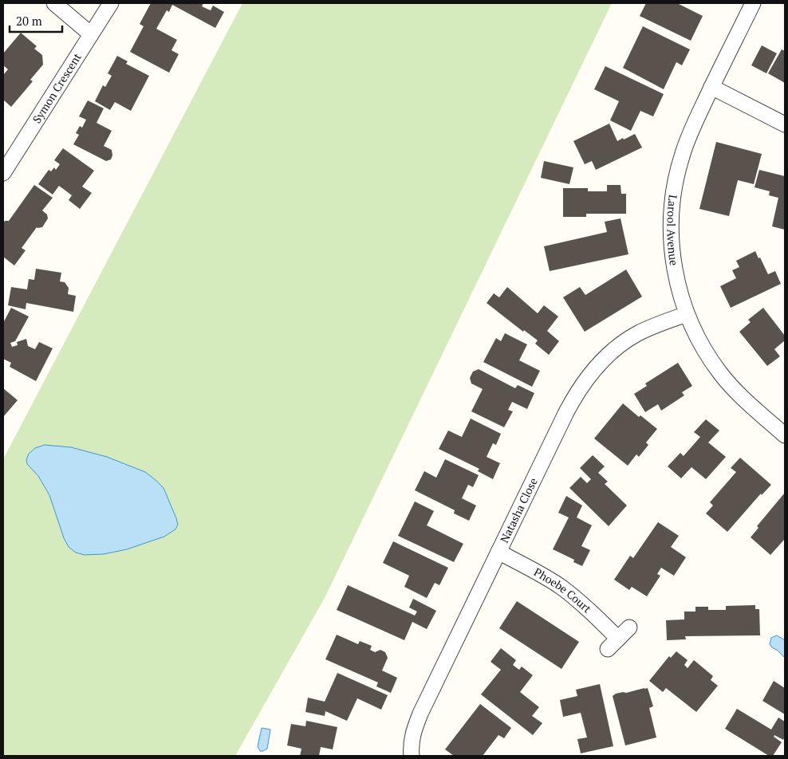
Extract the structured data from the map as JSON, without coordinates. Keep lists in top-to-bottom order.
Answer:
{
  "streets": {
    "street": [
      "Symon Crescent",
      "Larool Avenue",
      "Natasha Close",
      "Phoebe Court"
    ]
  },
  "crossings": [
    ["Larool Avenue", "Natasha Close"],
    ["Natasha Close", "Phoebe Court"]
  ],
  "scale_bar": "20 m"
}
